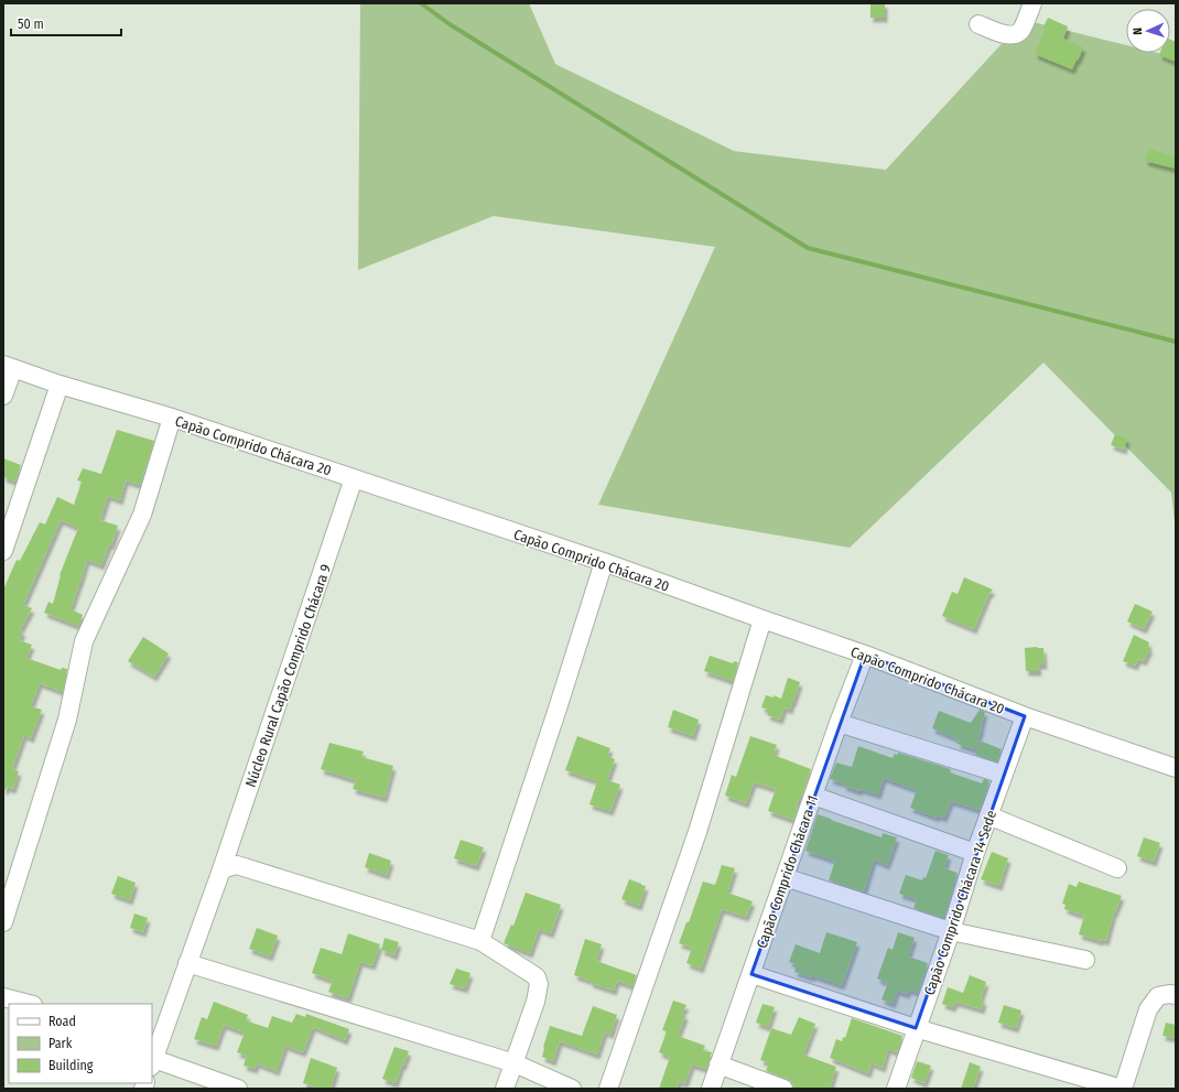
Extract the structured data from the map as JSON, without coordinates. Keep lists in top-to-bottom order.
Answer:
{
  "streets": {
    "street": [
      "Capão Comprido Chácara 20",
      "Núcleo Rural Capão Comprido Chácara 9",
      "Capão Comprido Chácara 11",
      "Capão Comprido Chácara 14 Sede"
    ]
  },
  "crossings": [
    ["Capão Comprido Chácara 20", "Núcleo Rural Capão Comprido Chácara 9"],
    ["Capão Comprido Chácara 20", "Capão Comprido Chácara 11"],
    ["Capão Comprido Chácara 20", "Capão Comprido Chácara 14 Sede"]
  ],
  "legend": ["Road", "Park", "Building"],
  "scale_bar": "50 m",
  "north": "left"
}
